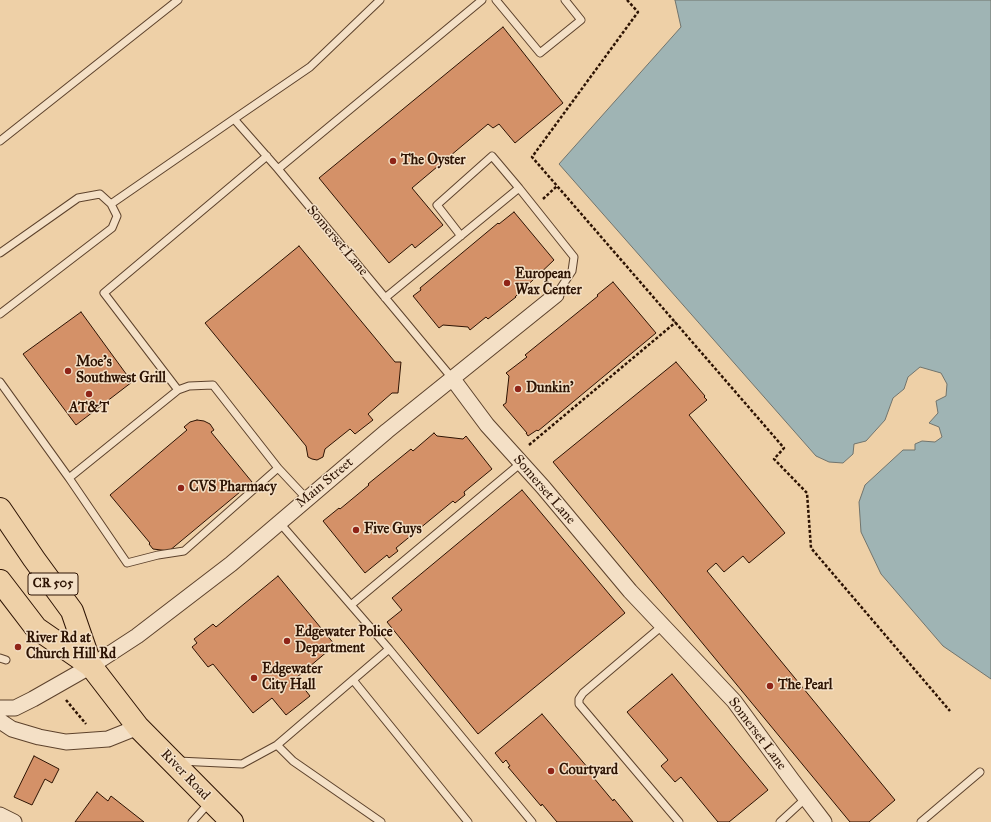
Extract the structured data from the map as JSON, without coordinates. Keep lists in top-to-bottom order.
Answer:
{
  "streets": {
    "main road": ["CR 505", "River Road"],
    "street": ["Somerset Lane", "Main Street"]
  },
  "crossings": [
    ["Somerset Lane", "Main Street"],
    ["Main Street", "River Road"]
  ],
  "places": [
    "The Oyster",
    "European Wax Center",
    "Moe's Southwest Grill",
    "Dunkin'",
    "AT&T",
    "CVS Pharmacy",
    "Five Guys",
    "Edgewater Police Department",
    "River Rd at Church Hill Rd",
    "Edgewater City Hall",
    "The Pearl",
    "Courtyard"
  ]
}
